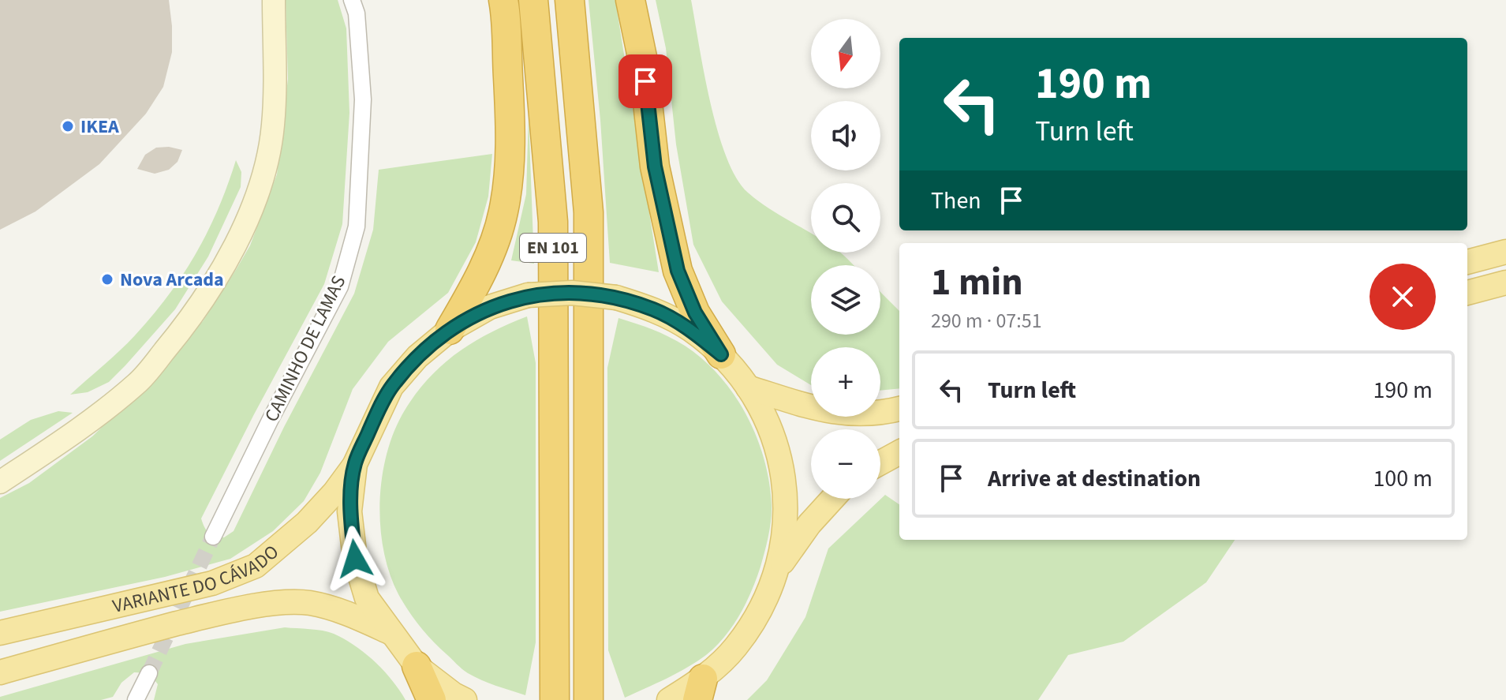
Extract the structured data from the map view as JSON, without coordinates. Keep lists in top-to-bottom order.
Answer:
{
  "streets": {
    "highway": ["EN 101"],
    "main road": ["VARIANTE DO CÁVADO"],
    "street": ["CAMINHO DE LAMAS"]
  },
  "places": ["IKEA", "Nova Arcada"],
  "north": "bottom",
  "page": {
    "map_buttons": ["+", "−"],
    "turn": ["190 m", "Turn left"],
    "then": "Then",
    "heading": ["1 min", "290 m · 07:51"],
    "list": [
      {
        "name": "Turn left",
        "value": "190 m"
      },
      {
        "name": "Arrive at destination",
        "value": "100 m"
      }
    ]
  }
}
